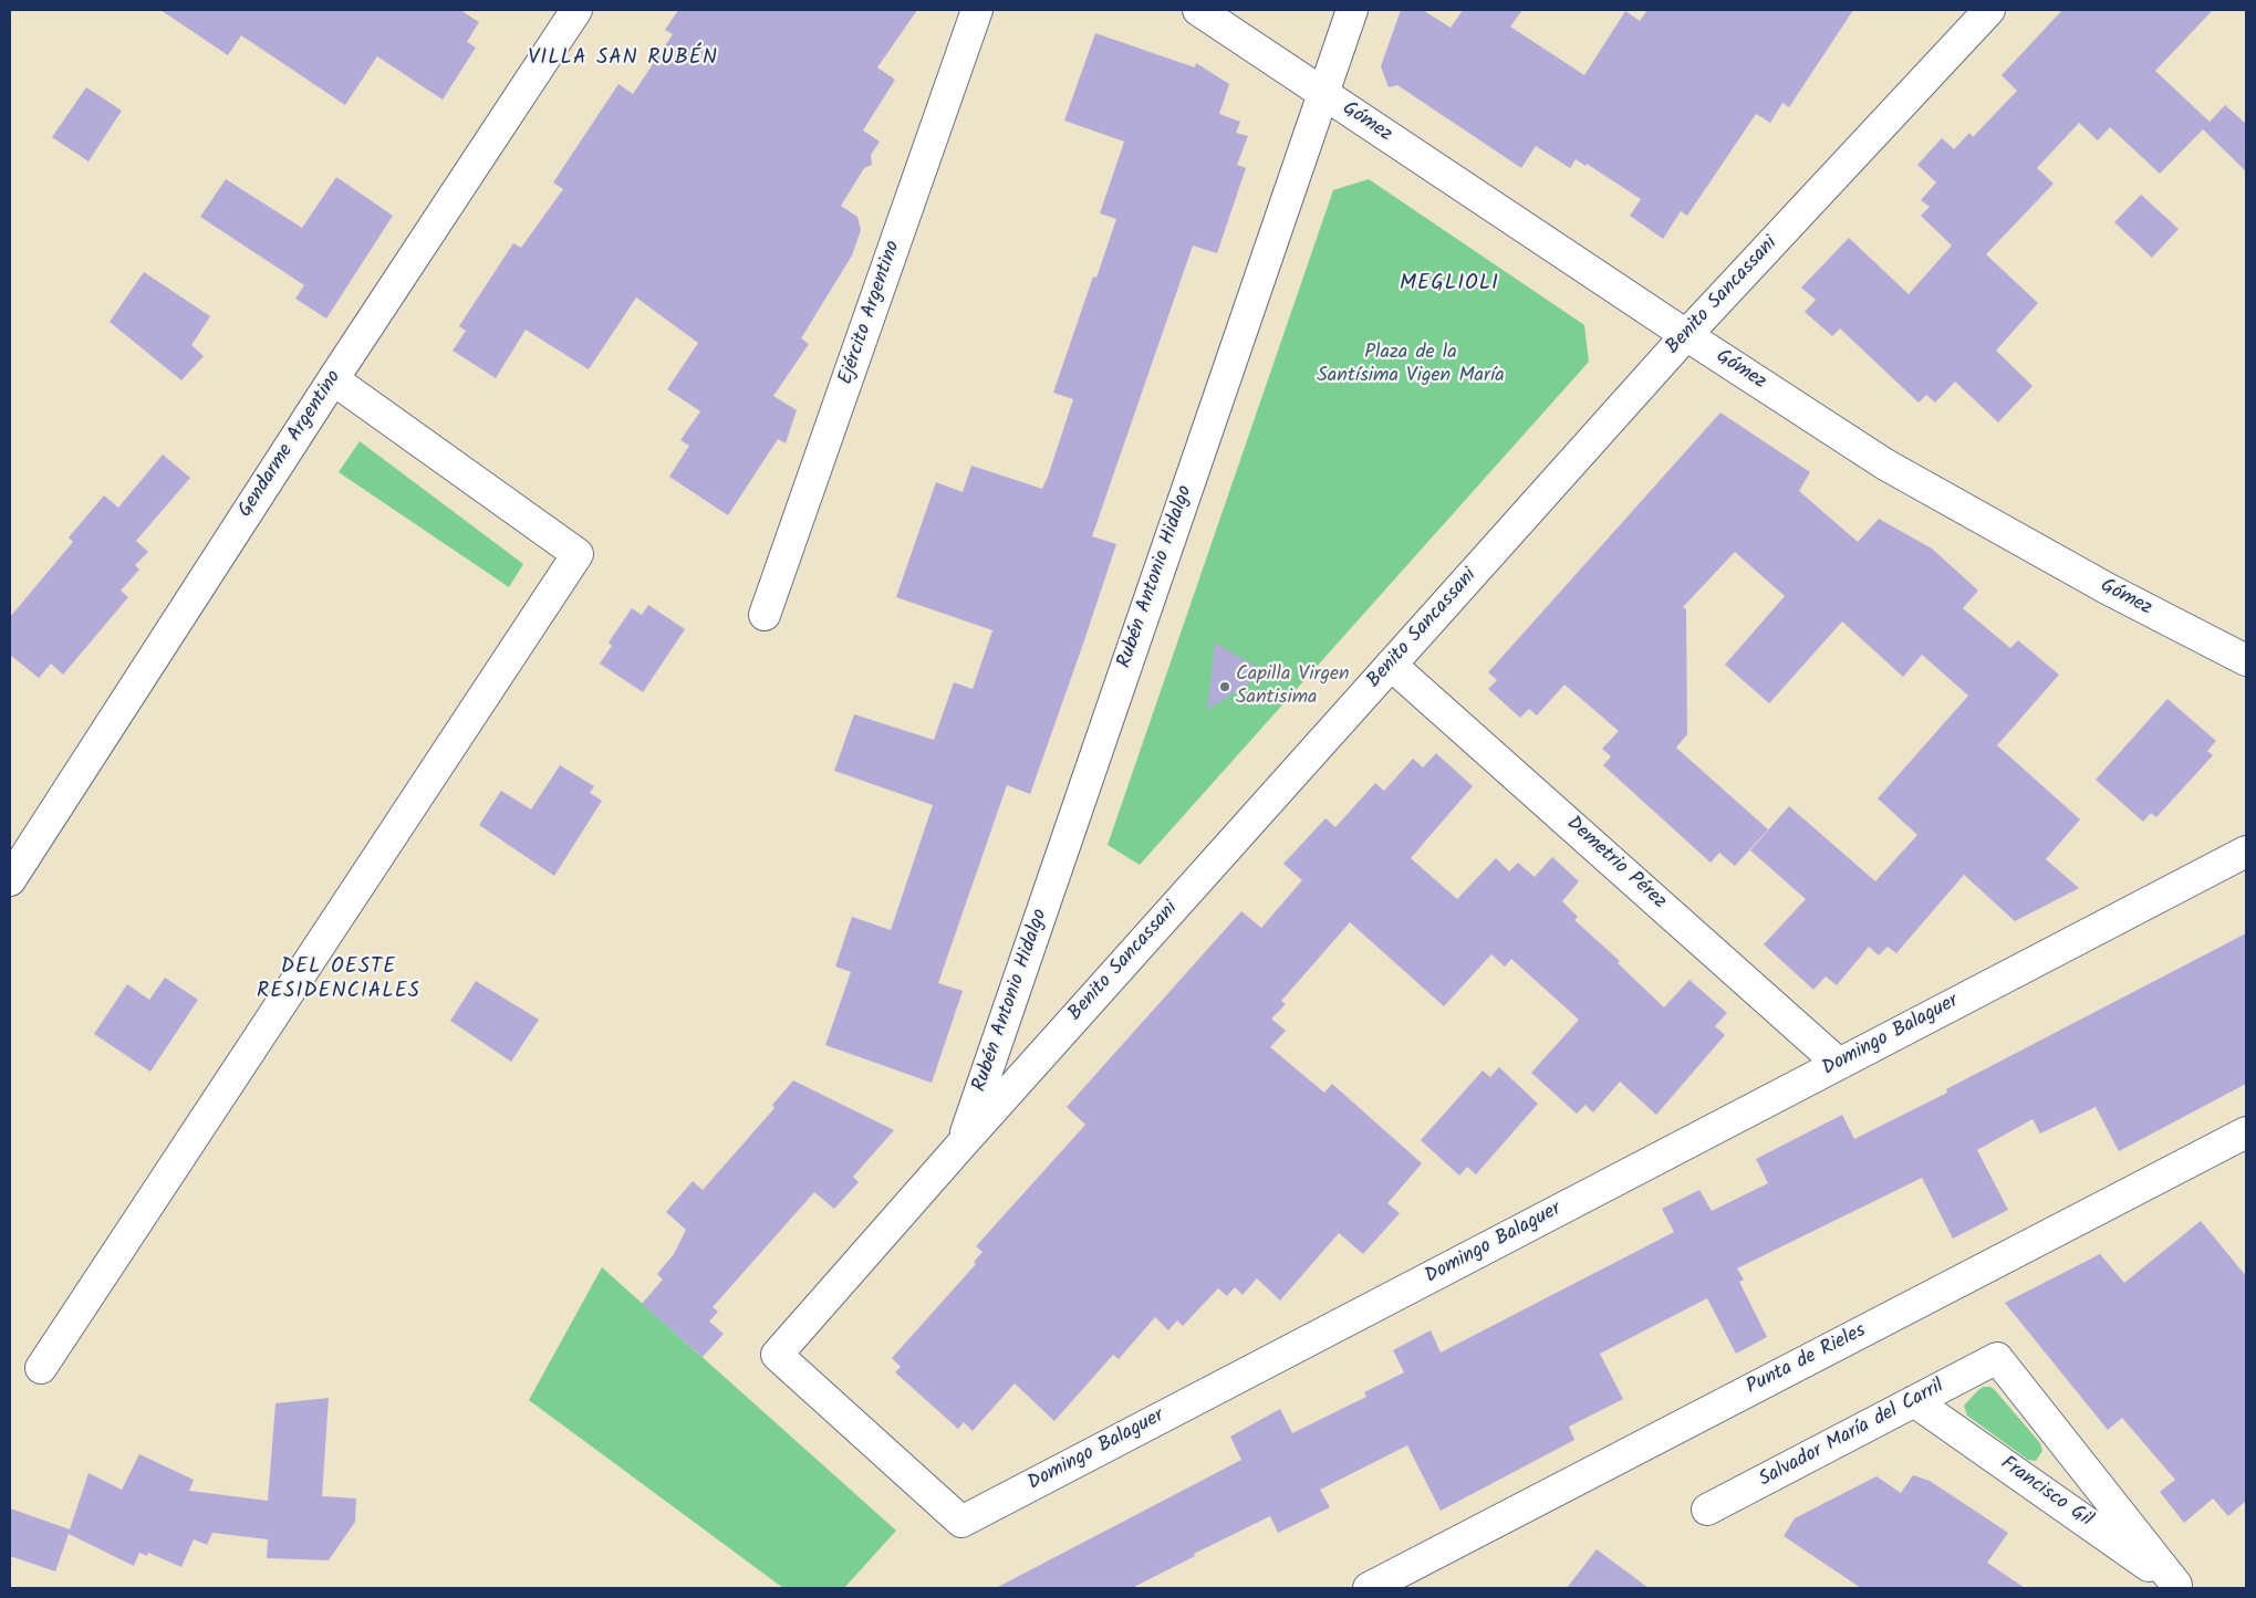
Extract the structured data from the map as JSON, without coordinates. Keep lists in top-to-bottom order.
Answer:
{
  "streets": {
    "street": [
      "Gómez",
      "Benito Sancassani",
      "Ejército Argentino",
      "Gendarme Argentino",
      "Rubén Antonio Hidalgo",
      "Demetrio Pérez",
      "Domingo Balaguer",
      "Punta de Rieles",
      "Salvador María del Carril",
      "Francisco Gil"
    ]
  },
  "crossings": [
    ["Gómez", "Benito Sancassani"],
    ["Gómez", "Rubén Antonio Hidalgo"],
    ["Benito Sancassani", "Rubén Antonio Hidalgo"],
    ["Benito Sancassani", "Demetrio Pérez"],
    ["Benito Sancassani", "Domingo Balaguer"],
    ["Demetrio Pérez", "Domingo Balaguer"],
    ["Salvador María del Carril", "Francisco Gil"]
  ],
  "districts": ["VILLA SAN RUBÉN", "MEGLIOLI", "DEL OESTE RESIDENCIALES"],
  "parks": ["Plaza de la Santísima Vigen María"],
  "places": ["Capilla Virgen Santisima"]
}
